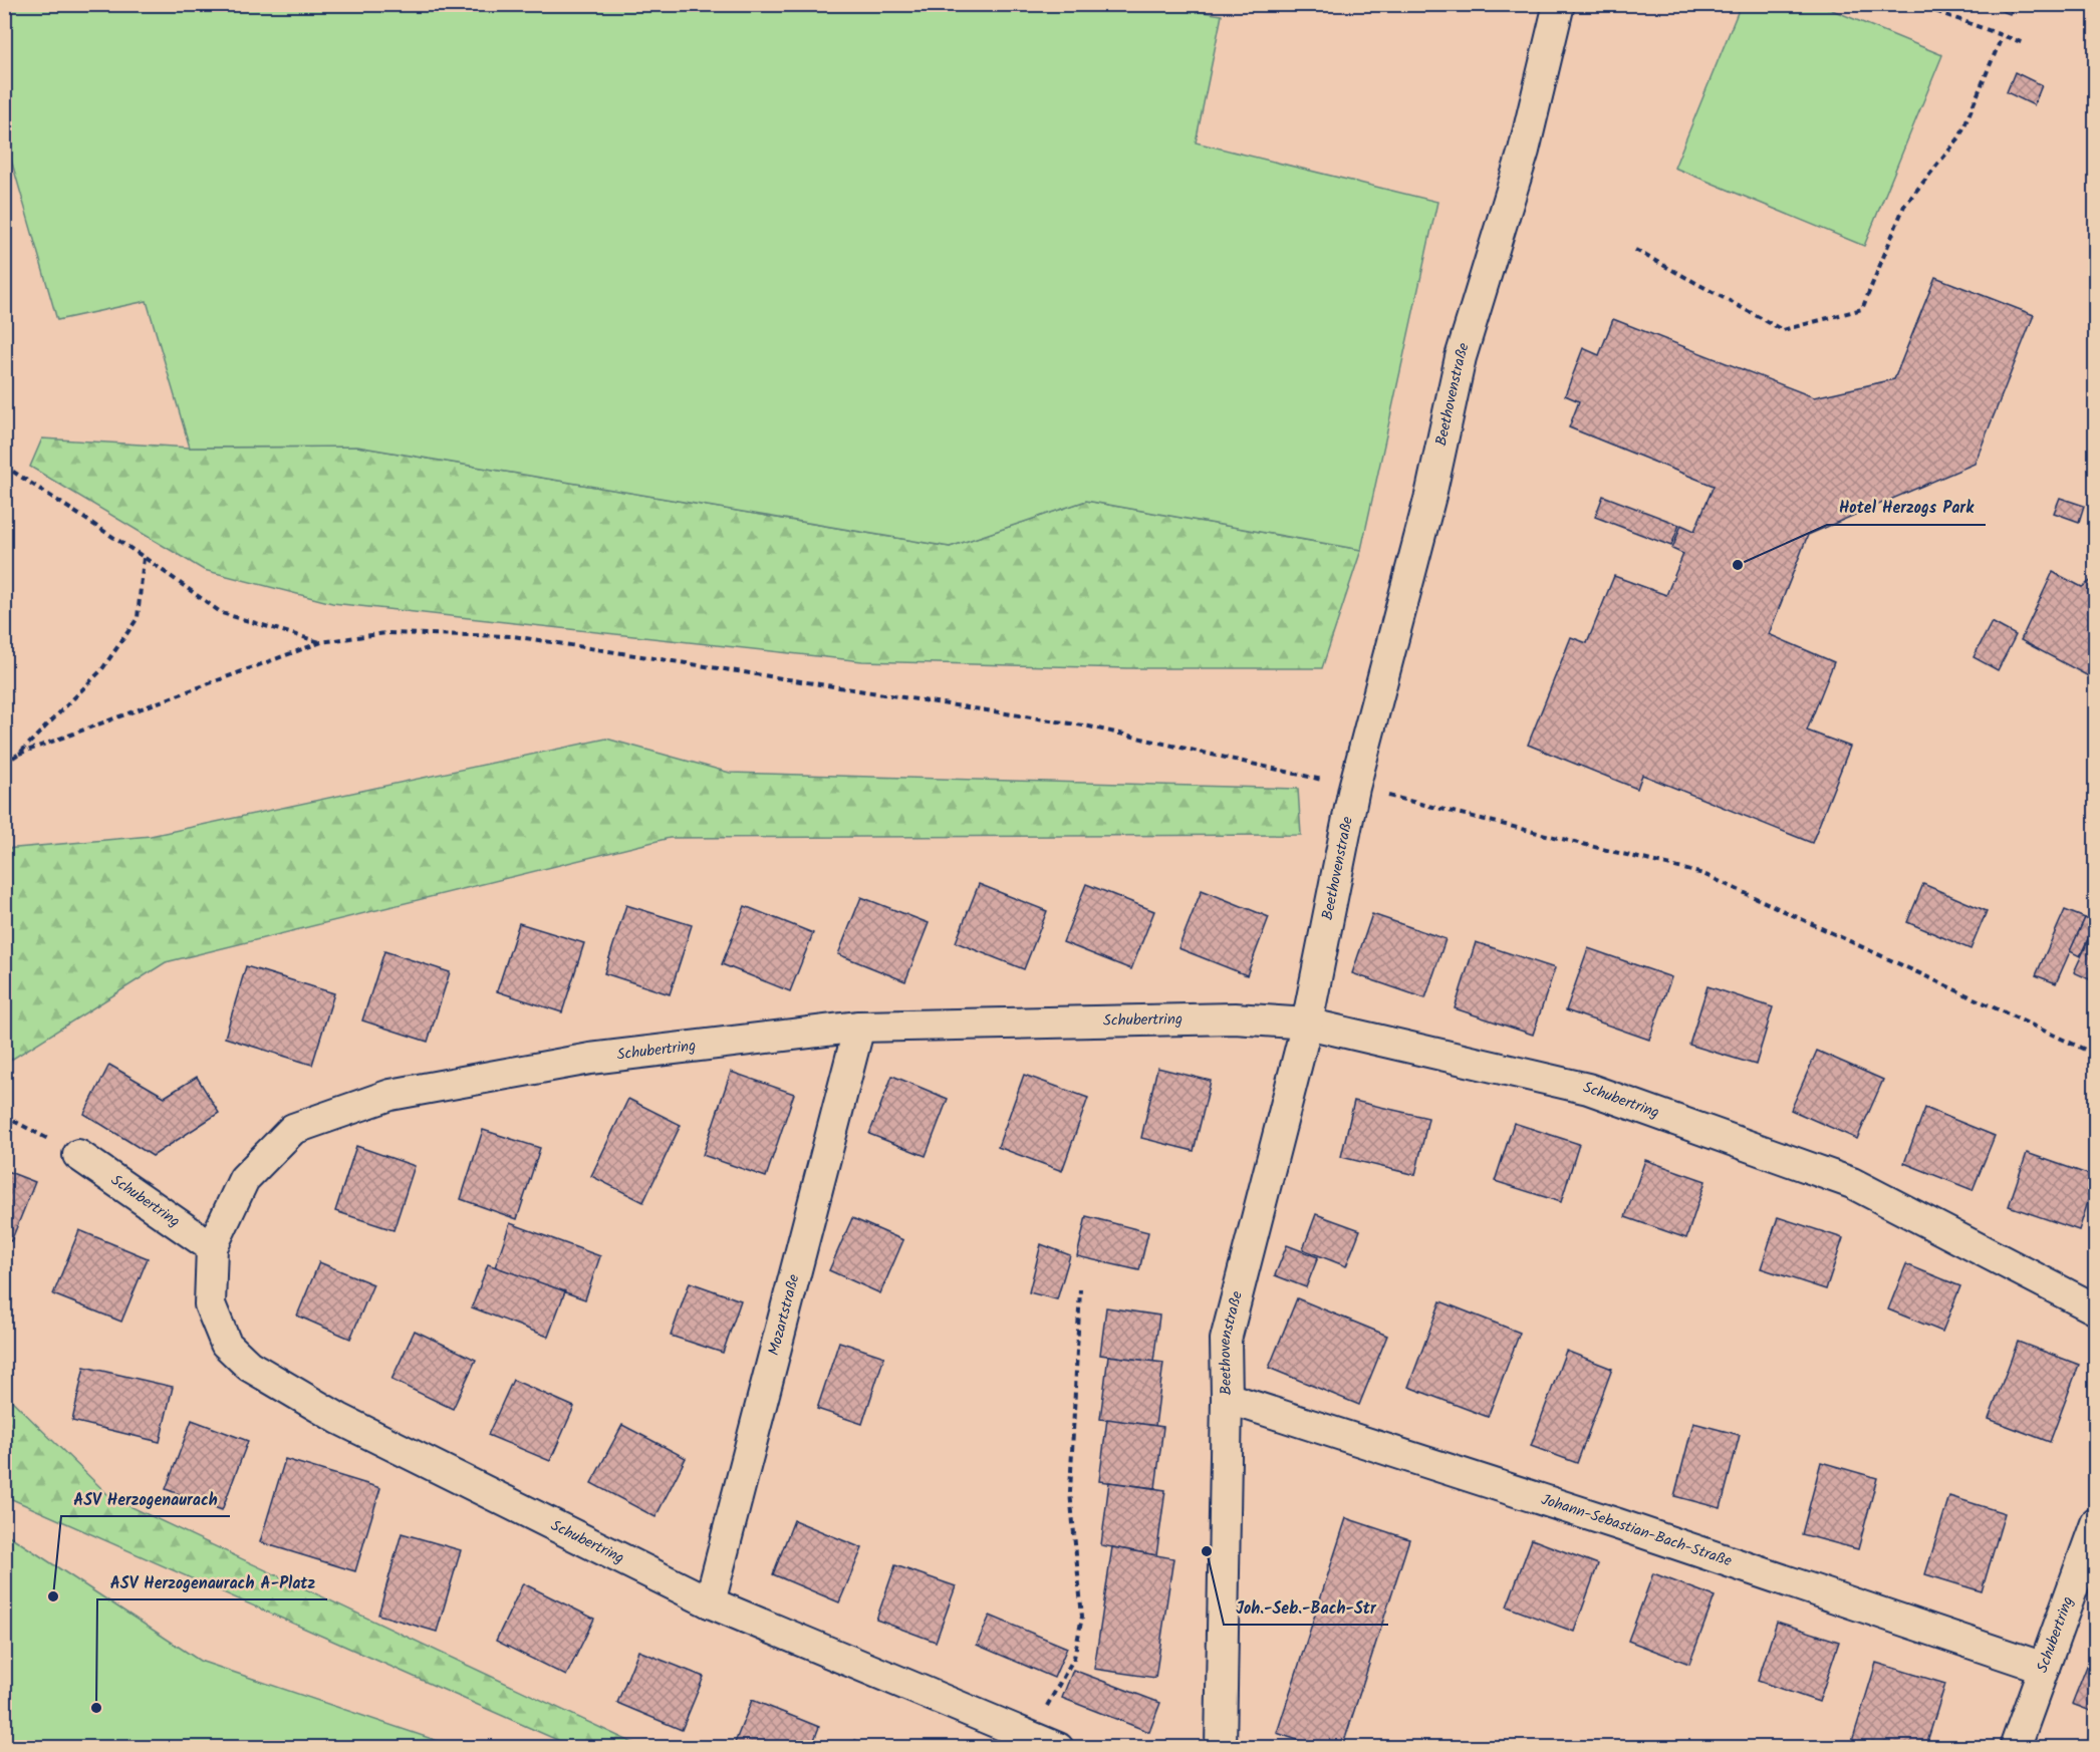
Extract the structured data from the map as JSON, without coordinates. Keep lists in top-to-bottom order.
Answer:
{
  "streets": {
    "street": [
      "Beethovenstraße",
      "Schubertring",
      "Mozartstraße",
      "Johann-Sebastian-Bach-Straße"
    ]
  },
  "crossings": [
    ["Beethovenstraße", "Schubertring"],
    ["Beethovenstraße", "Johann-Sebastian-Bach-Straße"],
    ["Schubertring", "Mozartstraße"],
    ["Schubertring", "Johann-Sebastian-Bach-Straße"]
  ],
  "places": [
    "Hotel Herzogs Park",
    "Joh.-Seb.-Bach-Str",
    "ASV Herzogenaurach",
    "ASV Herzogenaurach A-Platz"
  ]
}
